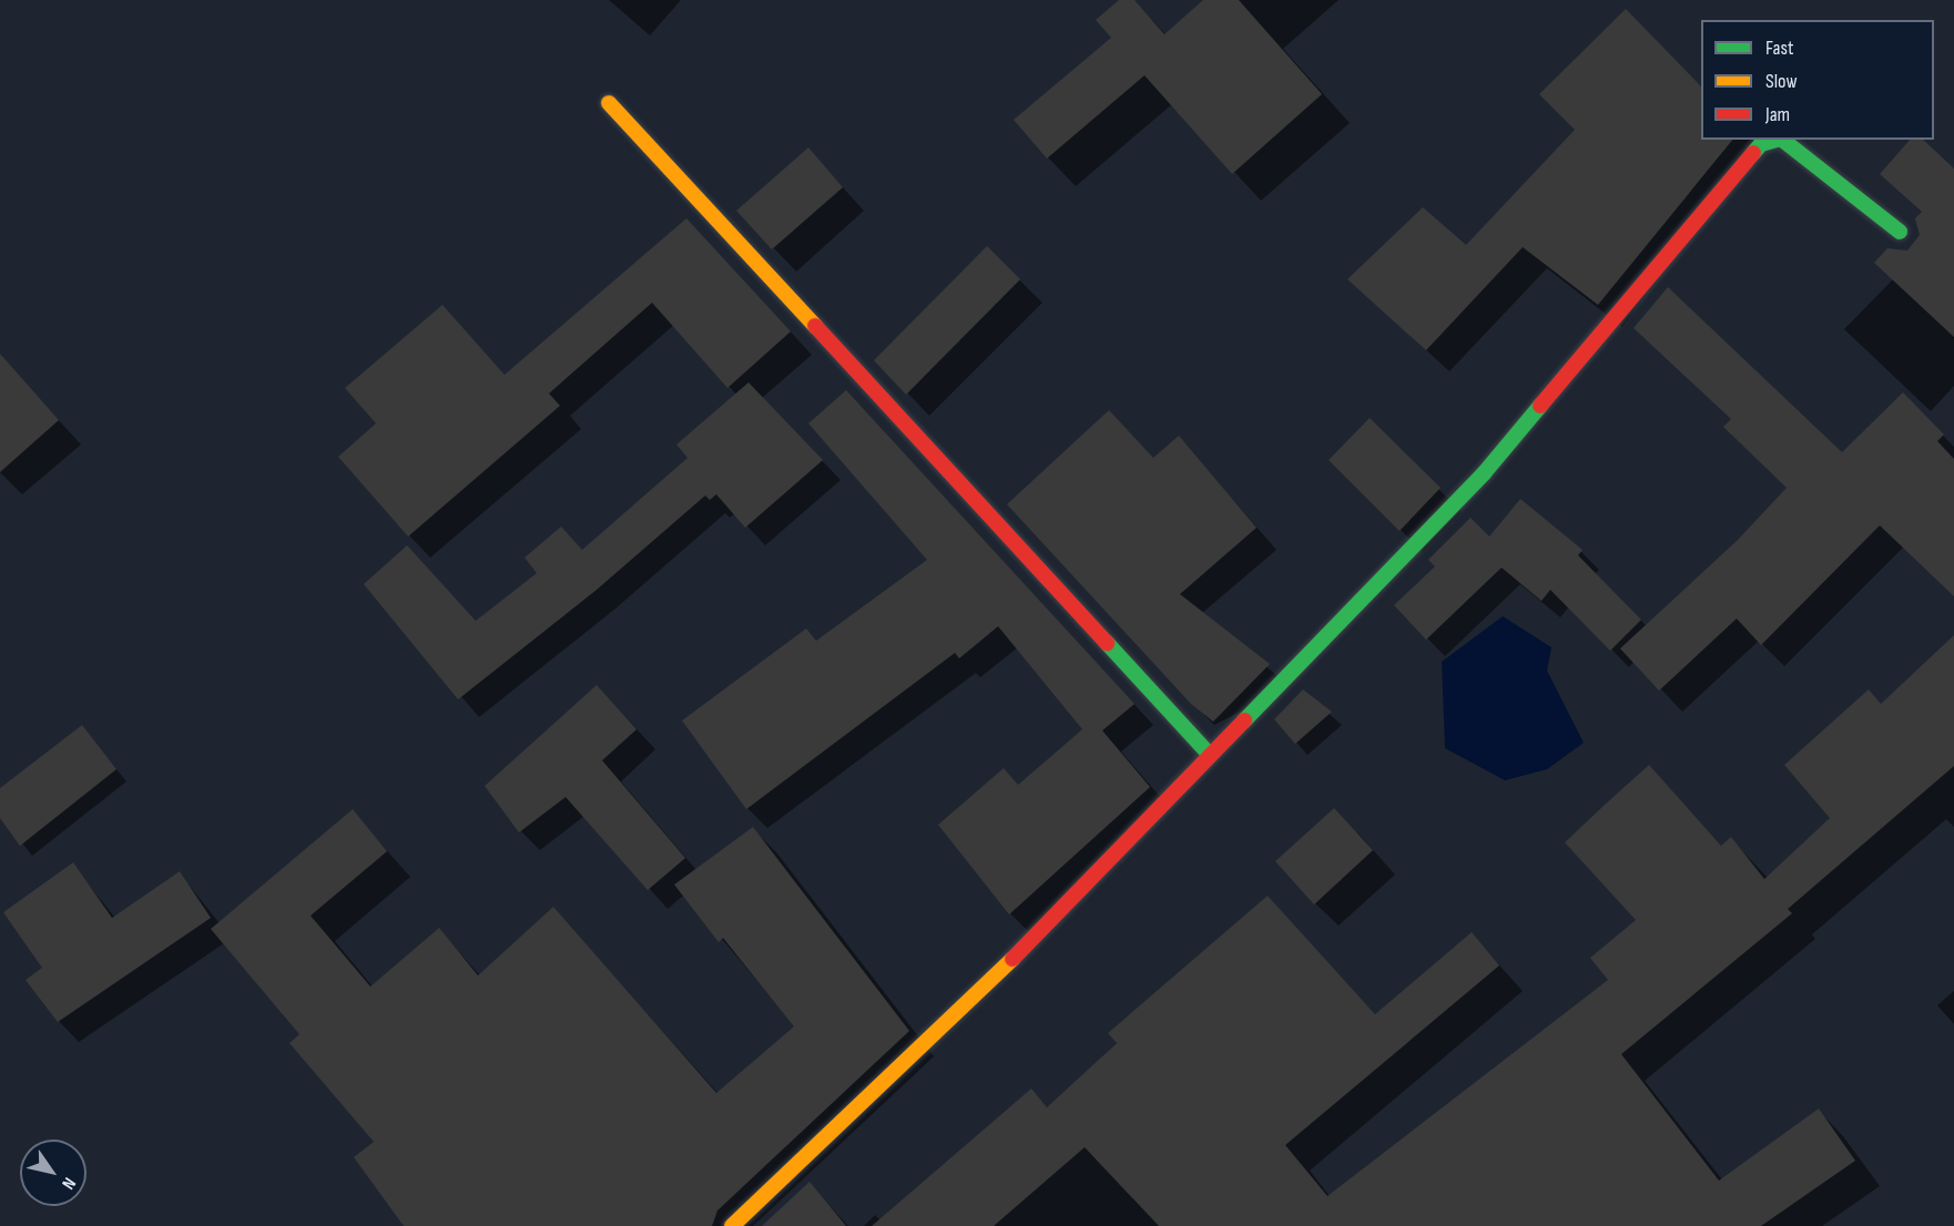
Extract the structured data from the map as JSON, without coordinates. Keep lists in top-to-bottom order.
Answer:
{
  "legend": ["Fast", "Slow", "Jam"],
  "north": "bottom right"
}
